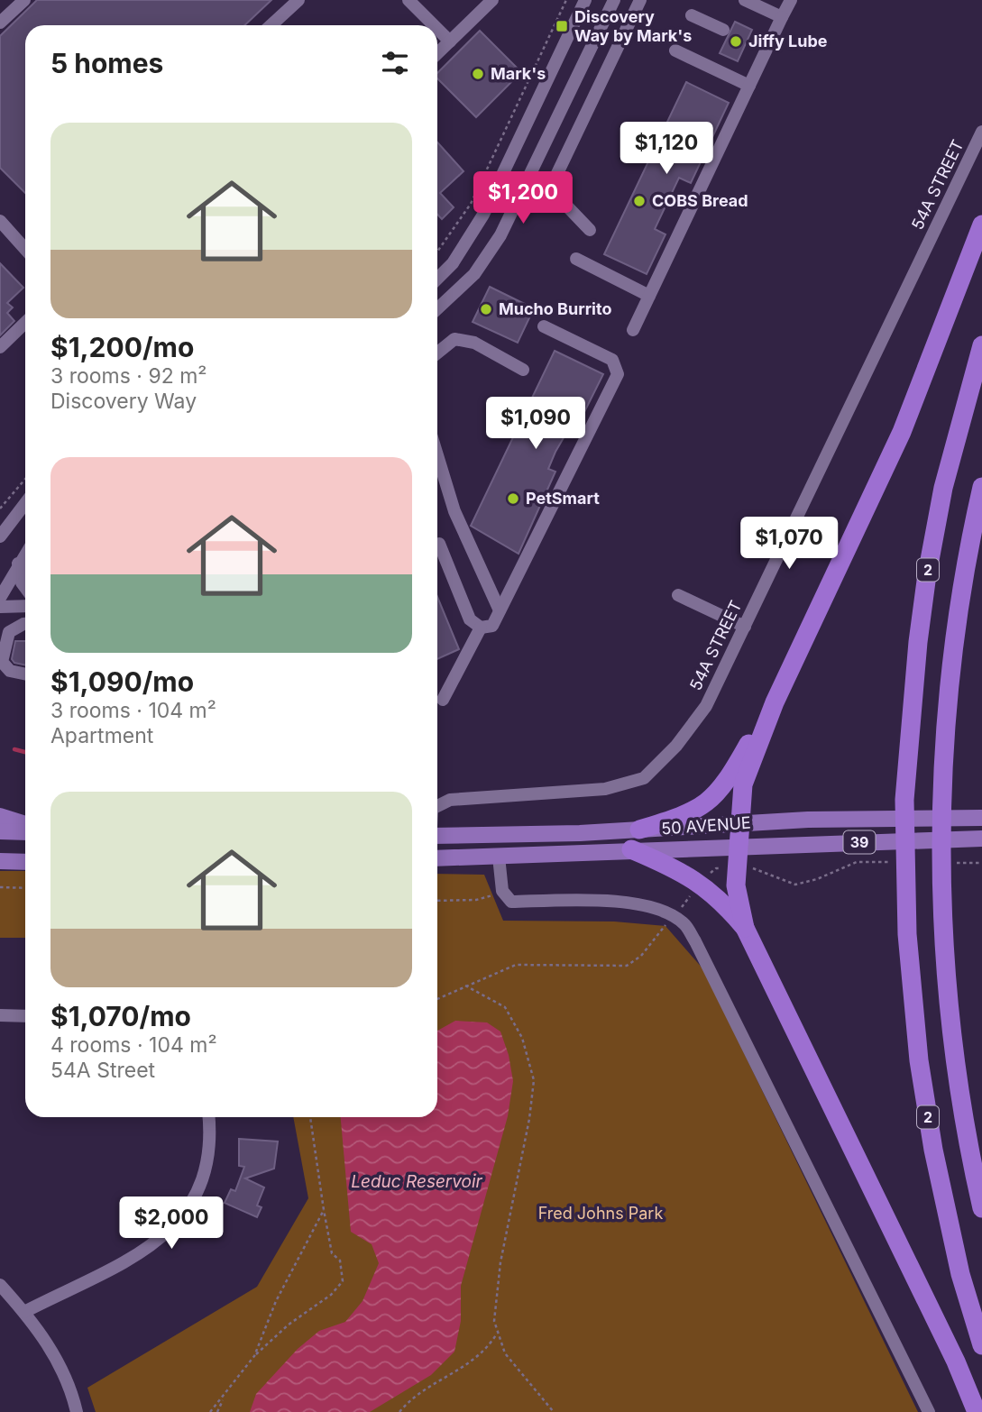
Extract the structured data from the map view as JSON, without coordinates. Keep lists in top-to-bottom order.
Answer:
{
  "streets": {
    "highway": ["2"],
    "main road": ["50 AVENUE", "39"],
    "street": ["54A STREET"]
  },
  "water": ["Leduc Reservoir"],
  "parks": ["Fred Johns Park"],
  "places": {
    "transit": ["Discovery Way by Mark's"],
    "other": [
      "Jiffy Lube",
      "Mark's",
      "COBS Bread",
      "Mucho Burrito",
      "PetSmart"
    ]
  },
  "page": {
    "heading": "5 homes",
    "list": [
      {
        "name": "$1,200/mo",
        "note": "3 rooms · 92 m² · Discovery Way"
      },
      {
        "name": "$1,090/mo",
        "note": "3 rooms · 104 m² · Apartment"
      },
      {
        "name": "$1,070/mo",
        "note": "4 rooms · 104 m² · 54A Street"
      }
    ],
    "price": [
      "$1,120",
      "$1,200",
      "$1,090",
      "$1,070",
      "$2,000"
    ]
  }
}
